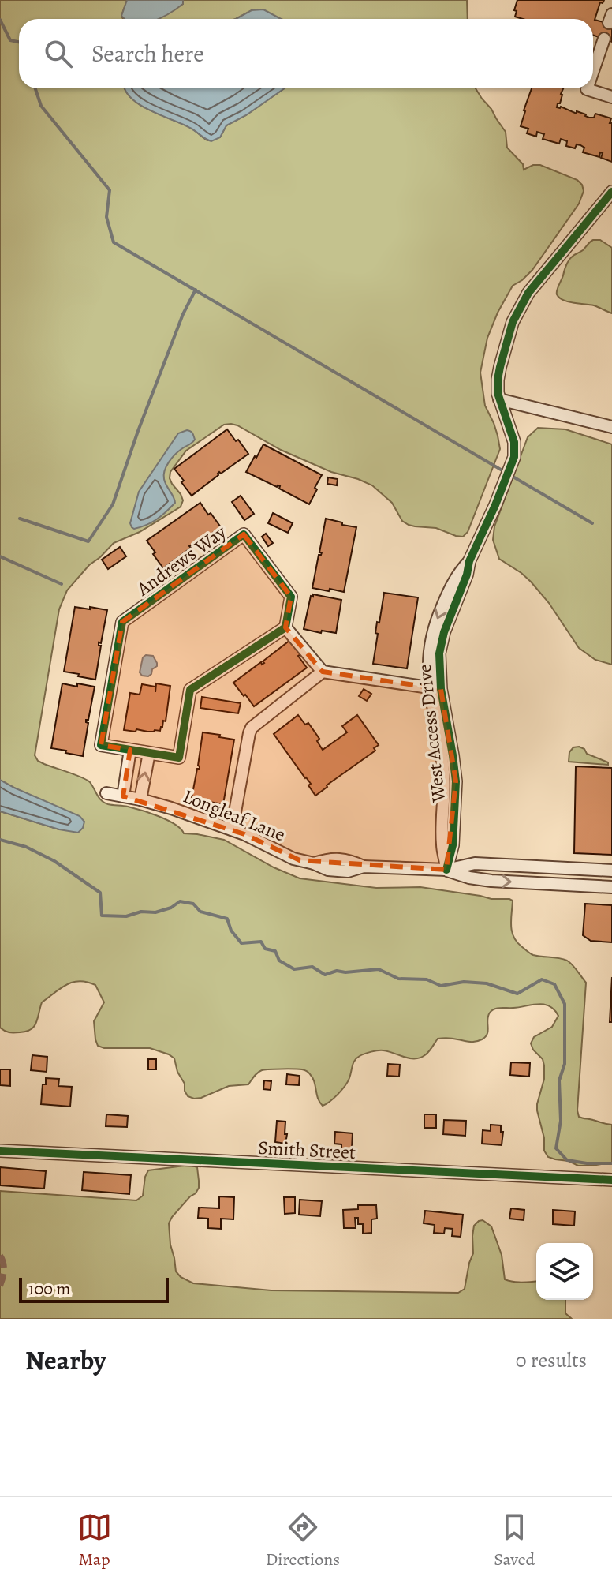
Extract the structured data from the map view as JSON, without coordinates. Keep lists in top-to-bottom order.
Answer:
{
  "streets": {
    "street": [
      "Andrews Way",
      "West Access Drive",
      "Longleaf Lane",
      "Smith Street"
    ]
  },
  "crossings": [
    ["West Access Drive", "Longleaf Lane"]
  ],
  "scale_bar": "100 m",
  "page": {
    "search": "Search here",
    "scale": "100 m",
    "heading": ["Nearby", "0 results"],
    "nav": ["Map", "Directions", "Saved"]
  }
}
